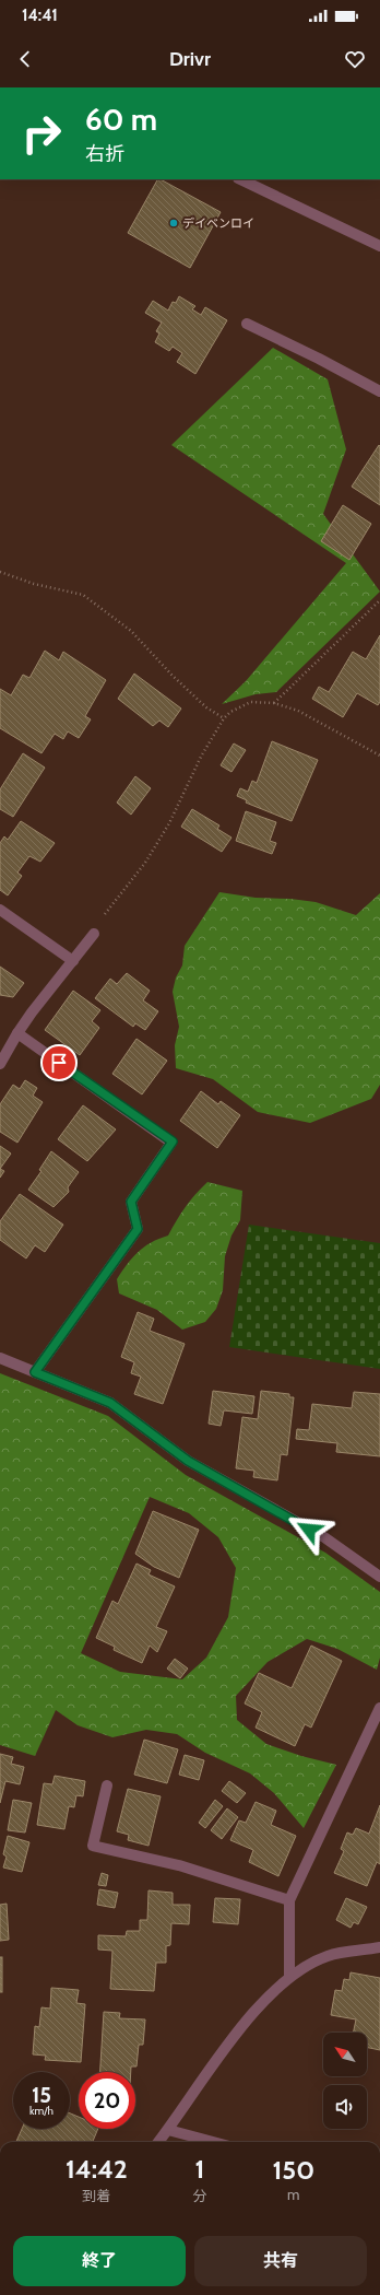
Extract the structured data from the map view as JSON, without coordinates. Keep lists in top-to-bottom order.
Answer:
{
  "places": ["デイベンロイ"],
  "north": "top left",
  "page": {
    "status": "14:41",
    "header": "Drivr",
    "turn": ["60 m", "右折"],
    "speed": "15 km/h",
    "limit": "20",
    "eta": [
      "14:42",
      "到着",
      "1",
      "分",
      "150",
      "m"
    ],
    "buttons": ["終了", "共有"]
  }
}
